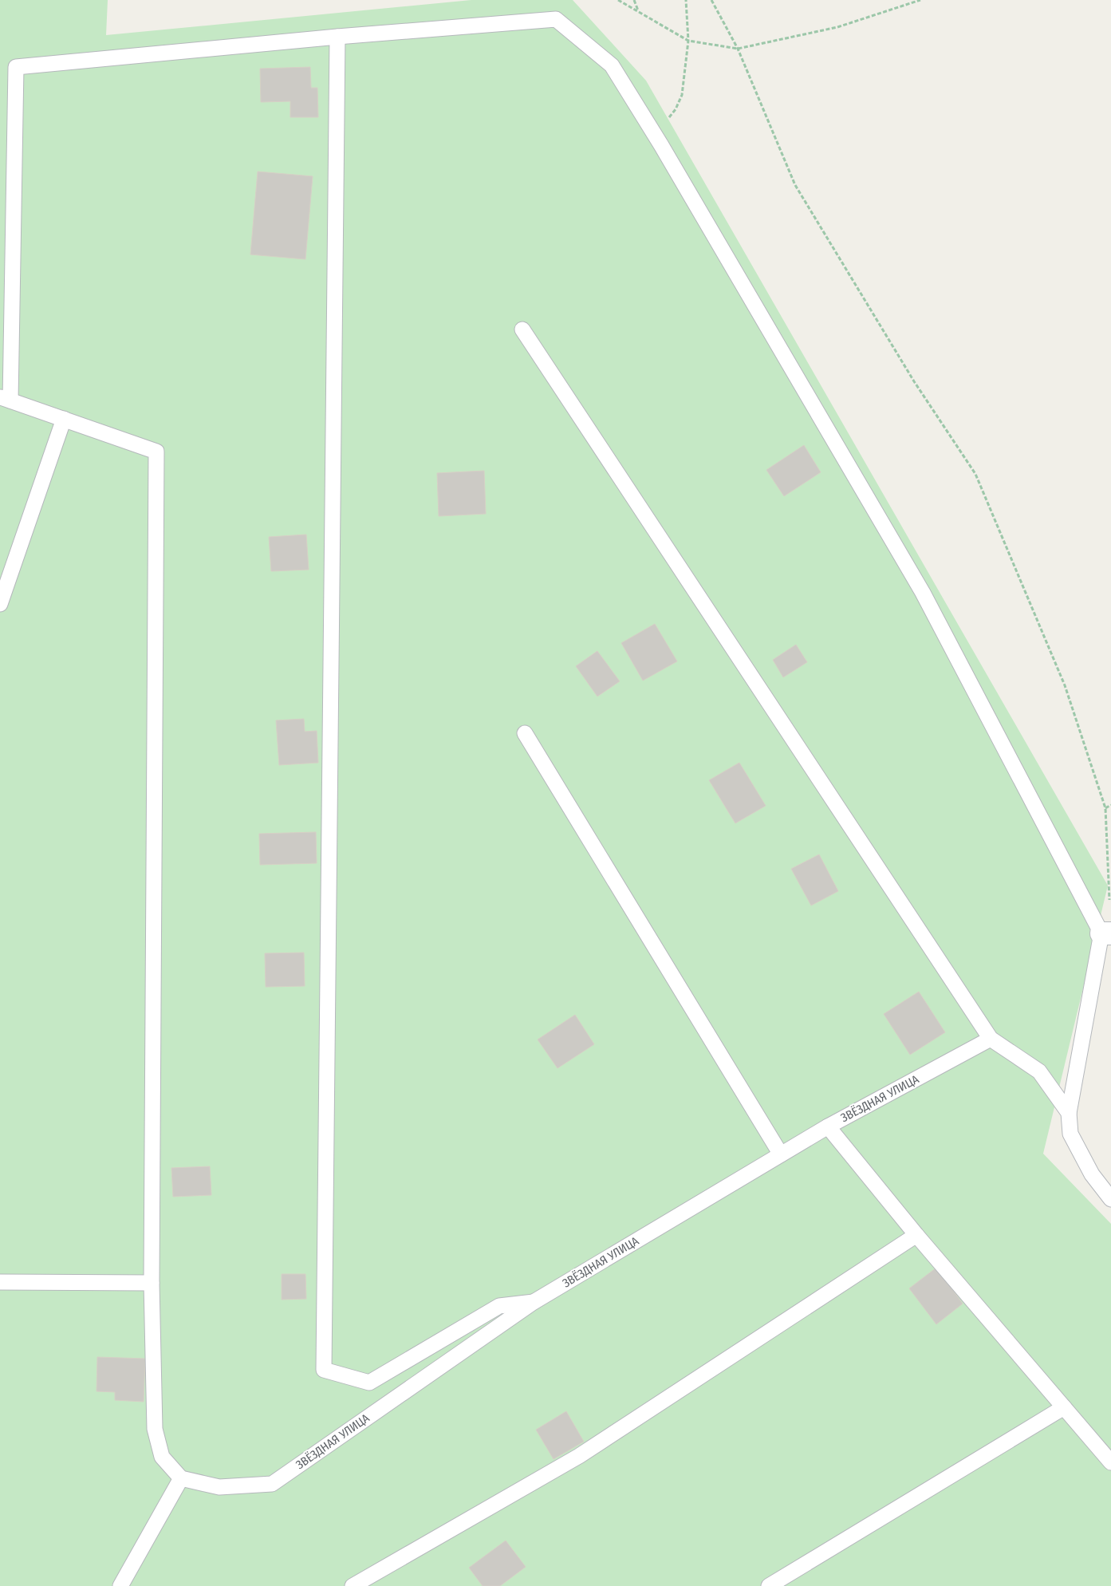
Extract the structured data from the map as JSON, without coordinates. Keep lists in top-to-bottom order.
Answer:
{
  "streets": {
    "lane": ["ЗВЁЗДНАЯ УЛИЦА"]
  }
}
